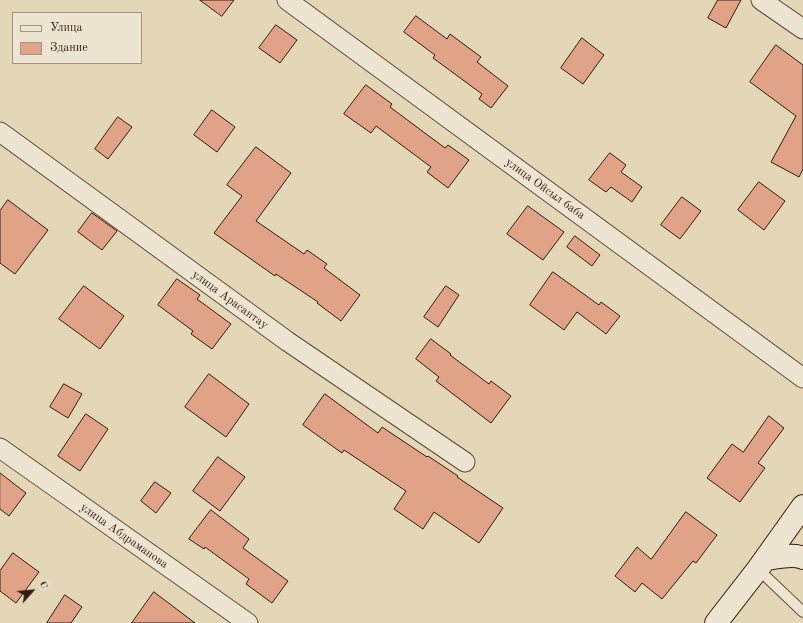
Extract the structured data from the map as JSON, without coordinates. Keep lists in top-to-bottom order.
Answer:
{
  "streets": {
    "street": ["улица Ойсыл баба", "улица Арасантау", "улица Абдраманова"]
  },
  "legend": ["Улица", "Здание"],
  "north": "top right"
}
